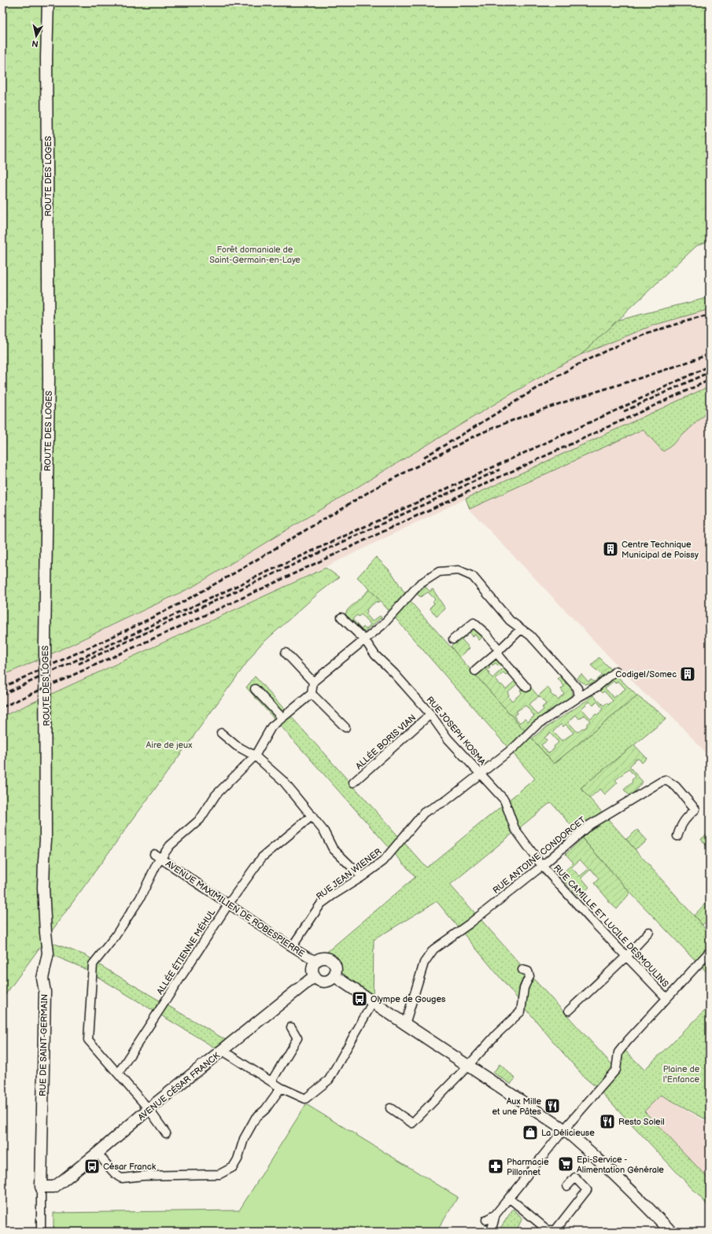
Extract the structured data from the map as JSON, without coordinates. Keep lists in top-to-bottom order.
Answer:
{
  "streets": {
    "street": [
      "ROUTE DES LOGES",
      "RUE JOSEPH KOSMA",
      "ALLÉE BORIS VIAN",
      "RUE ANTOINE CONDORCET",
      "RUE JEAN WIENER",
      "AVENUE MAXIMILIEN DE ROBESPIERRE",
      "RUE CAMILLE ET LUCILE DESMOULINS",
      "ALLÉE ÉTIENNE MÉHUL",
      "RUE DE SAINT-GERMAIN",
      "AVENUE CÉSAR FRANCK"
    ]
  },
  "crossings": [
    ["ROUTE DES LOGES", "RUE DE SAINT-GERMAIN"],
    ["RUE JOSEPH KOSMA", "ALLÉE BORIS VIAN"],
    ["RUE JOSEPH KOSMA", "RUE ANTOINE CONDORCET"],
    ["RUE JOSEPH KOSMA", "RUE JEAN WIENER"],
    ["RUE JOSEPH KOSMA", "RUE CAMILLE ET LUCILE DESMOULINS"],
    ["RUE ANTOINE CONDORCET", "RUE CAMILLE ET LUCILE DESMOULINS"],
    ["RUE JEAN WIENER", "AVENUE MAXIMILIEN DE ROBESPIERRE"],
    ["AVENUE MAXIMILIEN DE ROBESPIERRE", "ALLÉE ÉTIENNE MÉHUL"],
    ["AVENUE MAXIMILIEN DE ROBESPIERRE", "AVENUE CÉSAR FRANCK"],
    ["RUE DE SAINT-GERMAIN", "AVENUE CÉSAR FRANCK"]
  ],
  "parks": ["Forêt domaniale de Saint-Germain-en-Laye", "Aire de jeux", "Plaine de l'Enfance"],
  "places": {
    "building": ["Centre Technique Municipal de Poissy", "Codigel/Somec"],
    "bus stop": ["Olympe de Gouges", "César Franck"],
    "restaurant": ["Aux Mille et une Pâtes", "Resto Soleil"],
    "shop": ["La Délicieuse"],
    "supermarket": ["Epi-Service - Alimentation Générale"],
    "pharmacy": ["Pharmacie Pillonnet"]
  },
  "north": "bottom"
}
